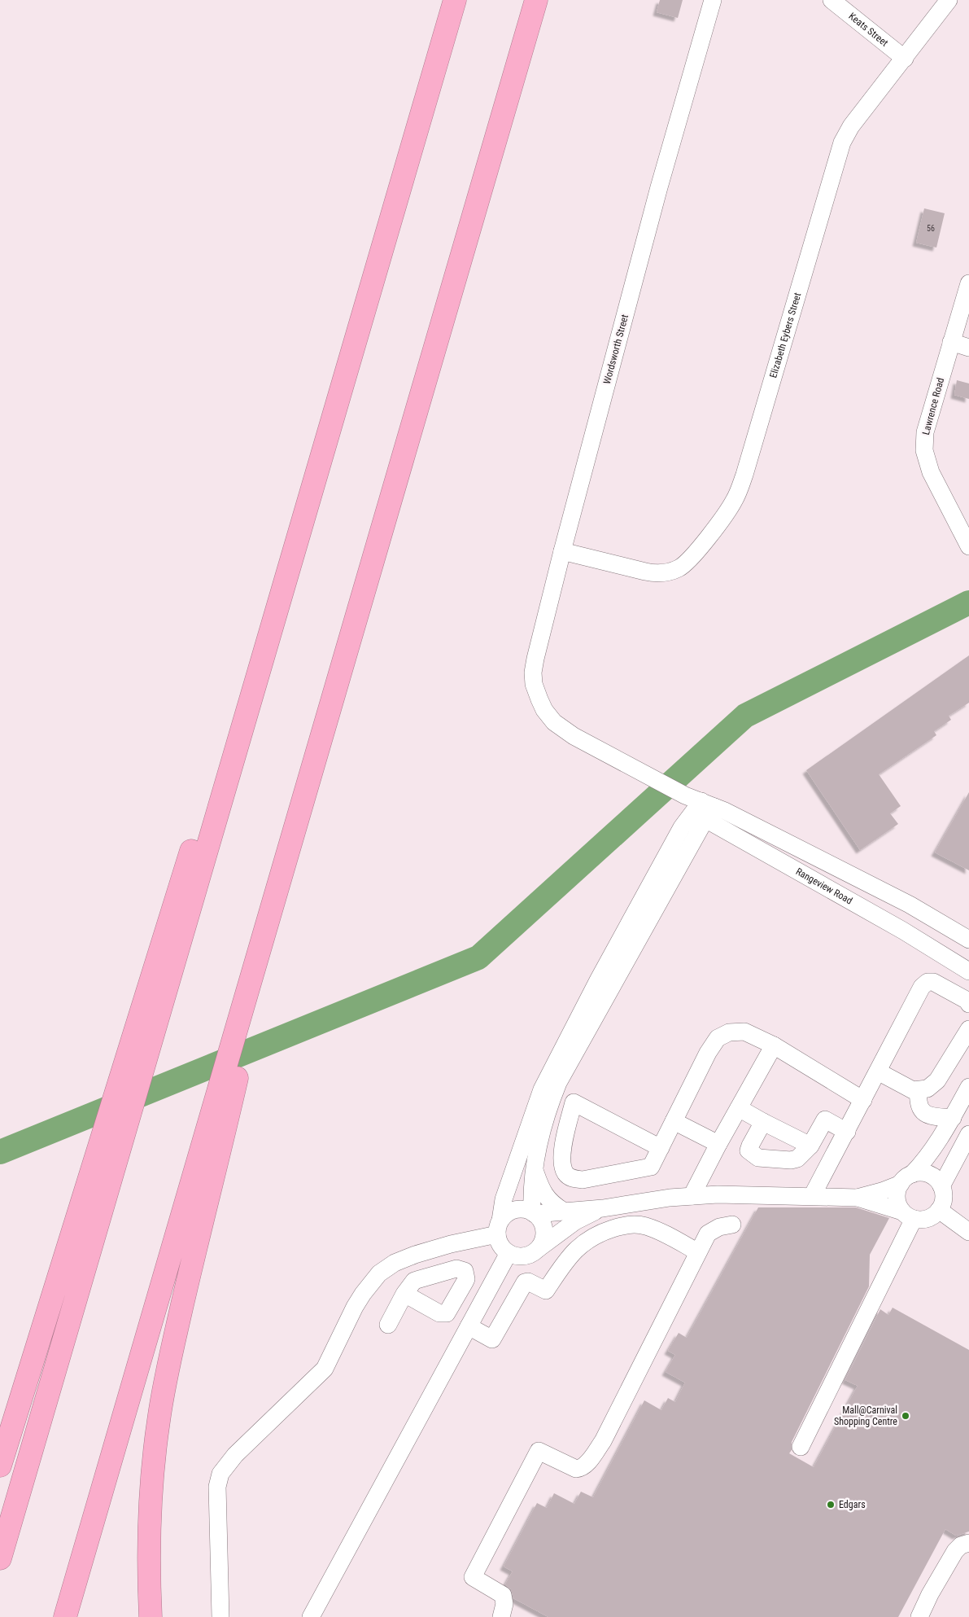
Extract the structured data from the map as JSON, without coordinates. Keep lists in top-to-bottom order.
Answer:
{
  "streets": {
    "street": [
      "Keats Street",
      "Elizabeth Eybers Street",
      "Wordsworth Street",
      "Lawrence Road",
      "Rangeview Road"
    ]
  },
  "crossings": [
    ["Keats Street", "Elizabeth Eybers Street"],
    ["Elizabeth Eybers Street", "Wordsworth Street"],
    ["Wordsworth Street", "Rangeview Road"]
  ],
  "places": ["Mall@Carnival Shopping Centre", "Edgars"],
  "house_numbers": ["56"]
}
